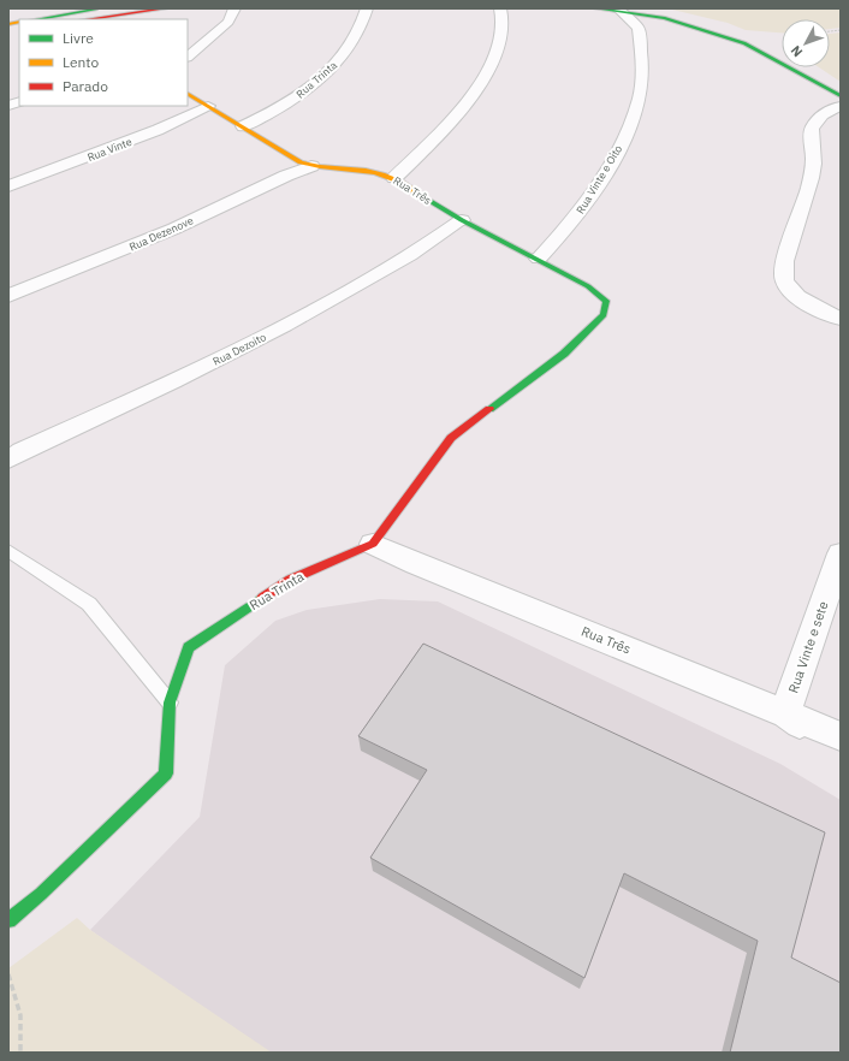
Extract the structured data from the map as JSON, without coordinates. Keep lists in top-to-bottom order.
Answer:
{
  "streets": {
    "street": [
      "Rua Trinta",
      "Rua Vinte",
      "Rua Vinte e Oito",
      "Rua Três",
      "Rua Dezenove",
      "Rua Dezoito",
      "Rua Vinte e sete"
    ]
  },
  "crossings": [
    ["Rua Trinta", "Rua Três"],
    ["Rua Vinte", "Rua Três"],
    ["Rua Vinte e Oito", "Rua Três"],
    ["Rua Três", "Rua Dezenove"],
    ["Rua Três", "Rua Dezoito"],
    ["Rua Três", "Rua Vinte e sete"]
  ],
  "legend": ["Livre", "Lento", "Parado"],
  "north": "bottom left"
}
